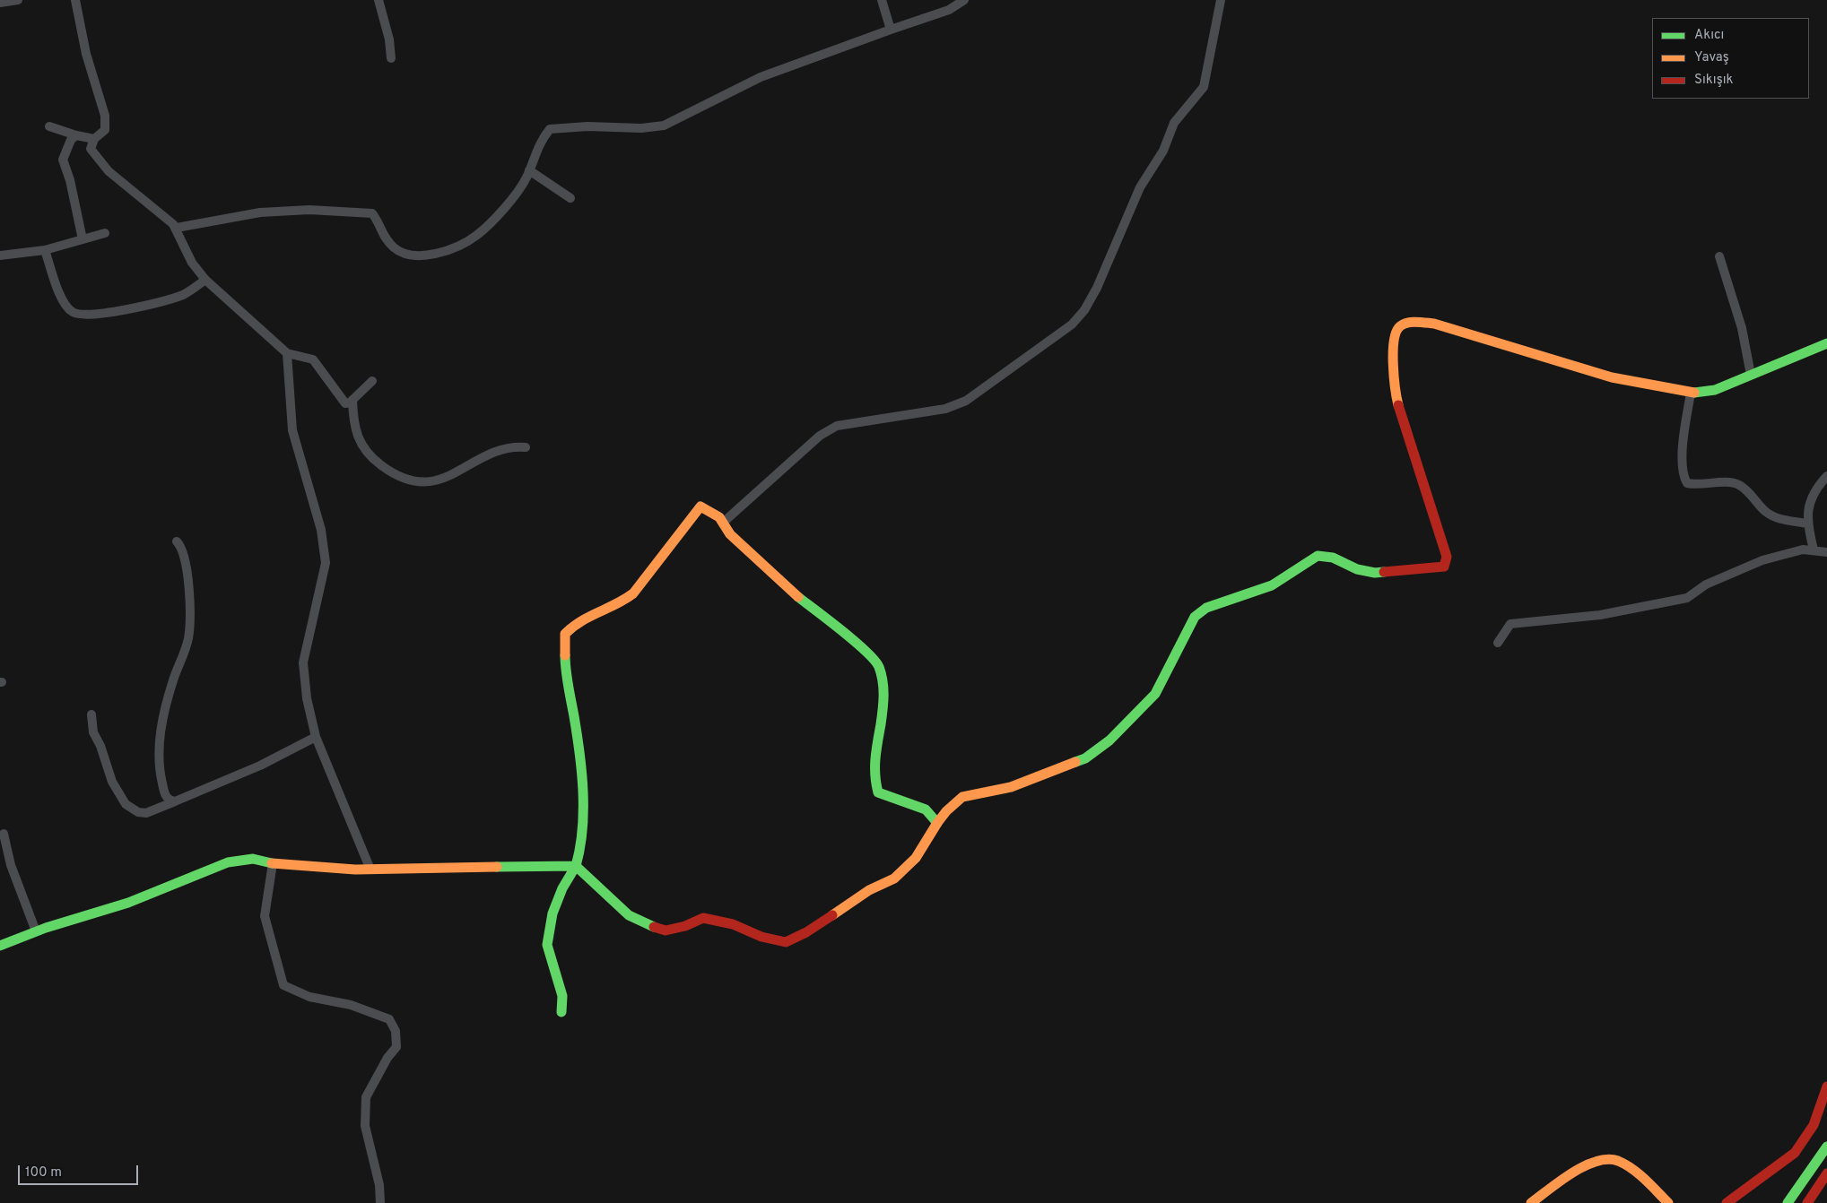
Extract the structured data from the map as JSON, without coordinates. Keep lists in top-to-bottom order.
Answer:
{
  "legend": ["Akıcı", "Yavaş", "Sıkışık"],
  "scale_bar": "100 m"
}
